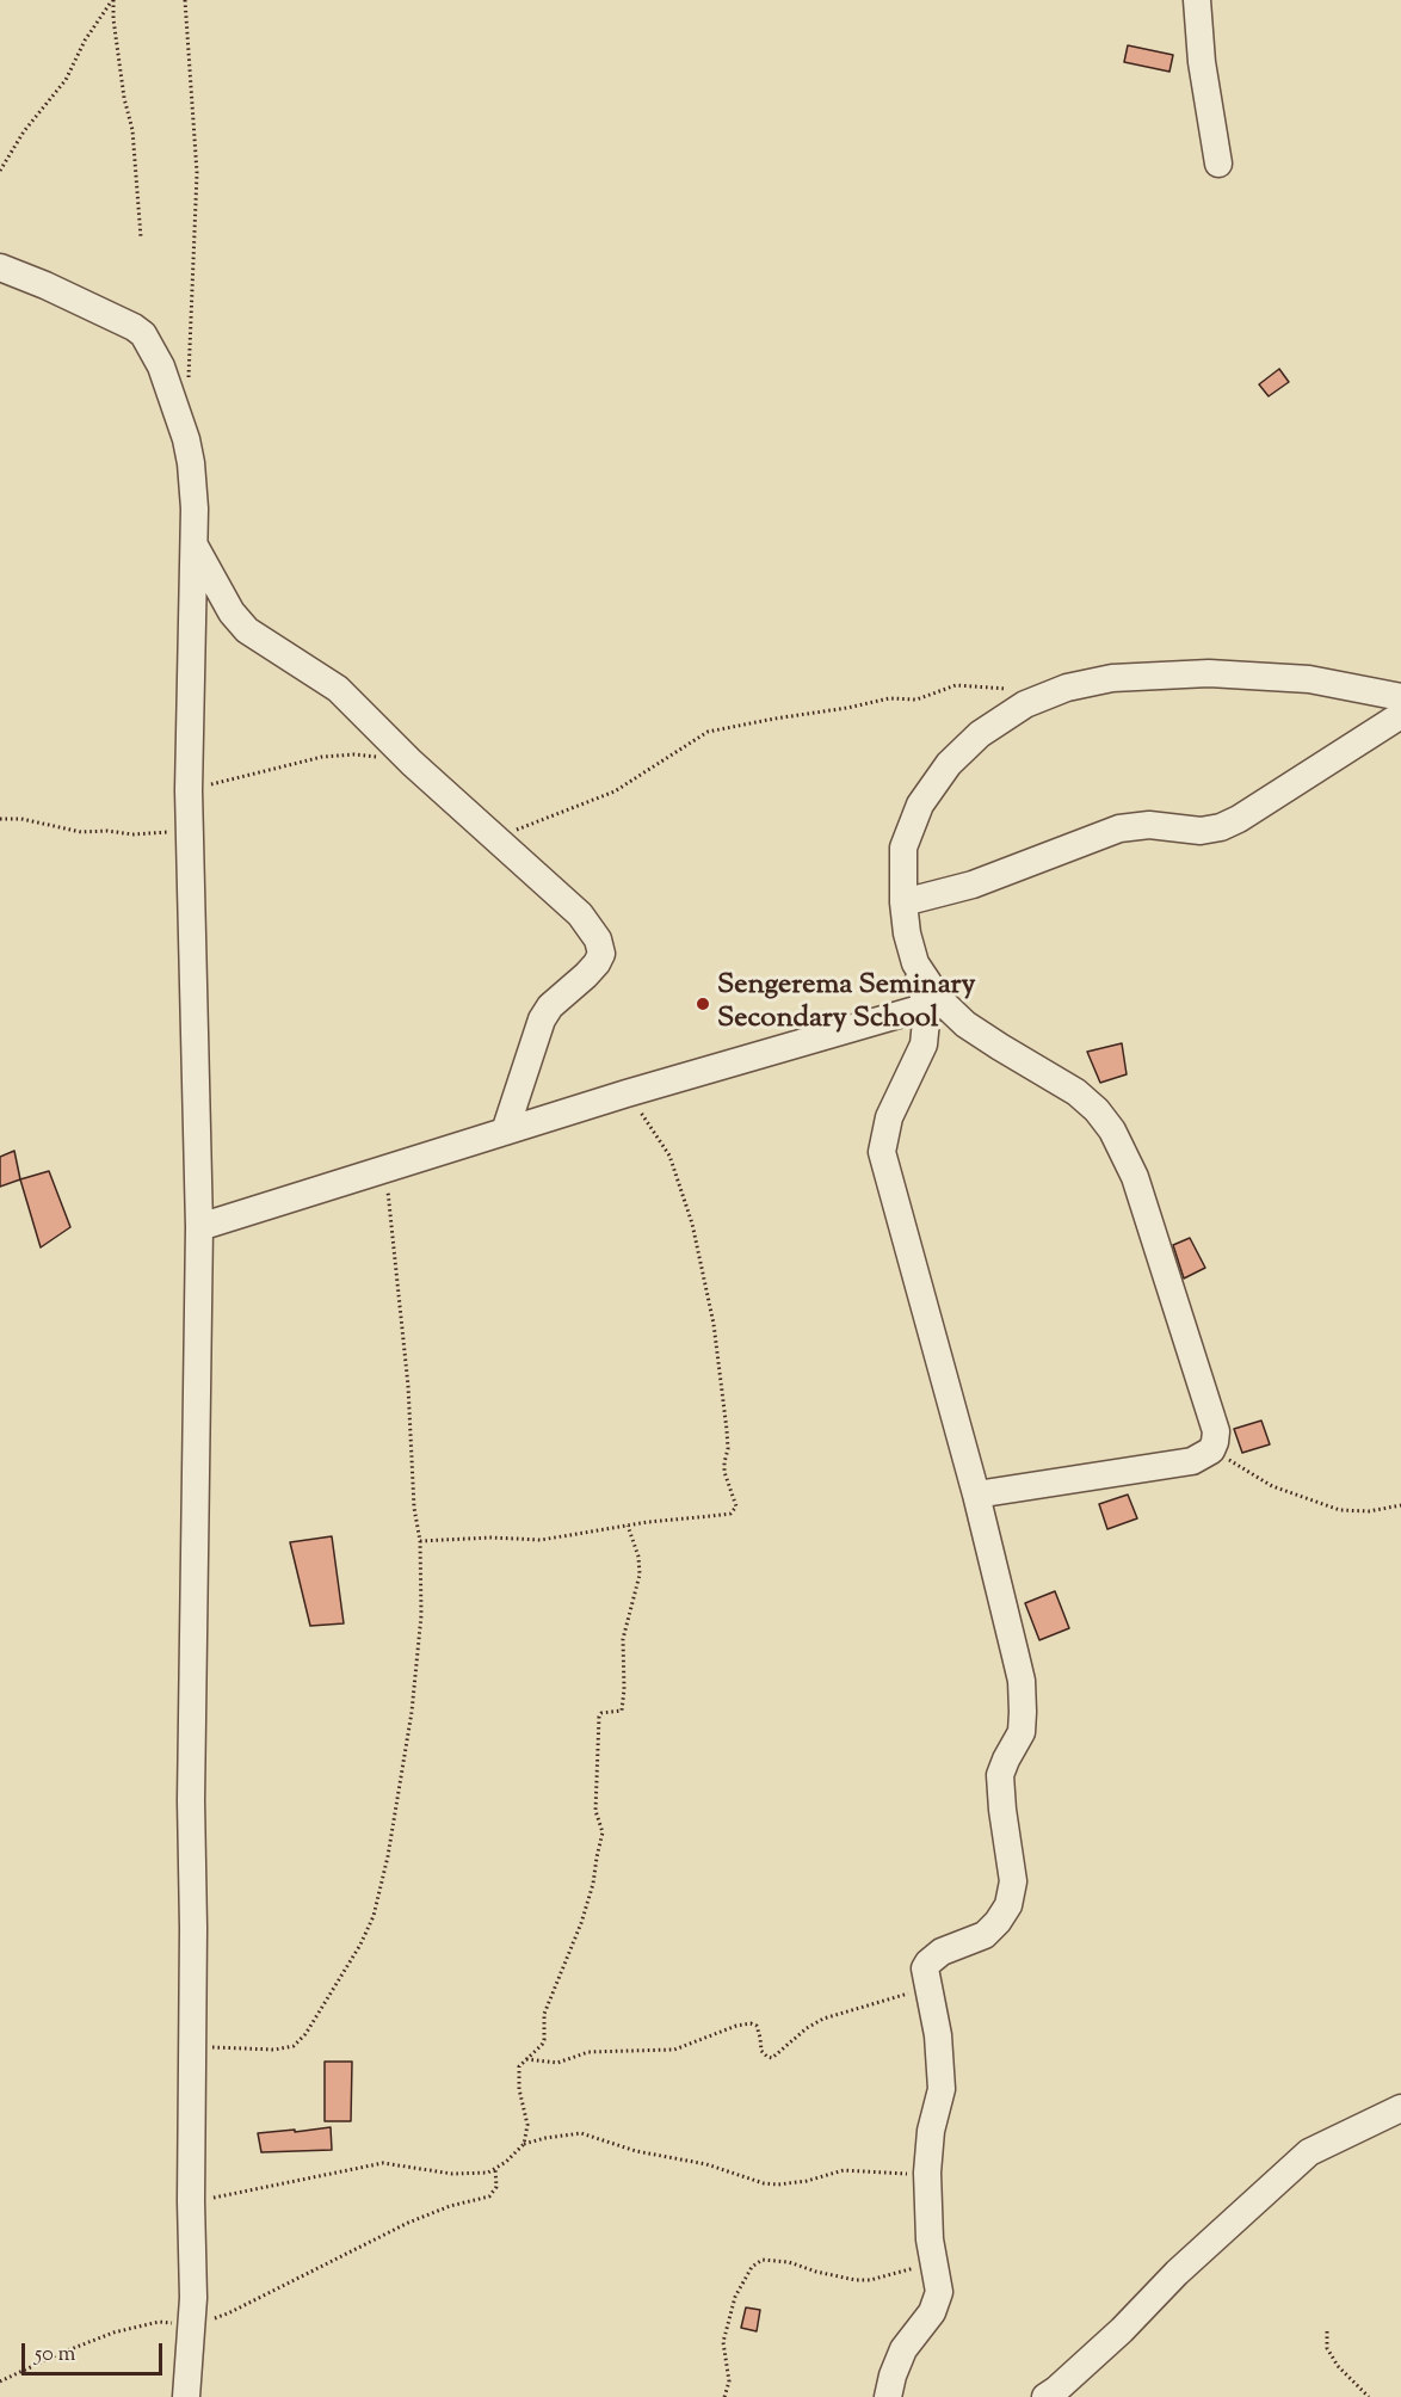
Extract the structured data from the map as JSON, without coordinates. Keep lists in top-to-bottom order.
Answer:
{
  "places": ["Sengerema Seminary Secondary School"],
  "scale_bar": "50 m"
}
